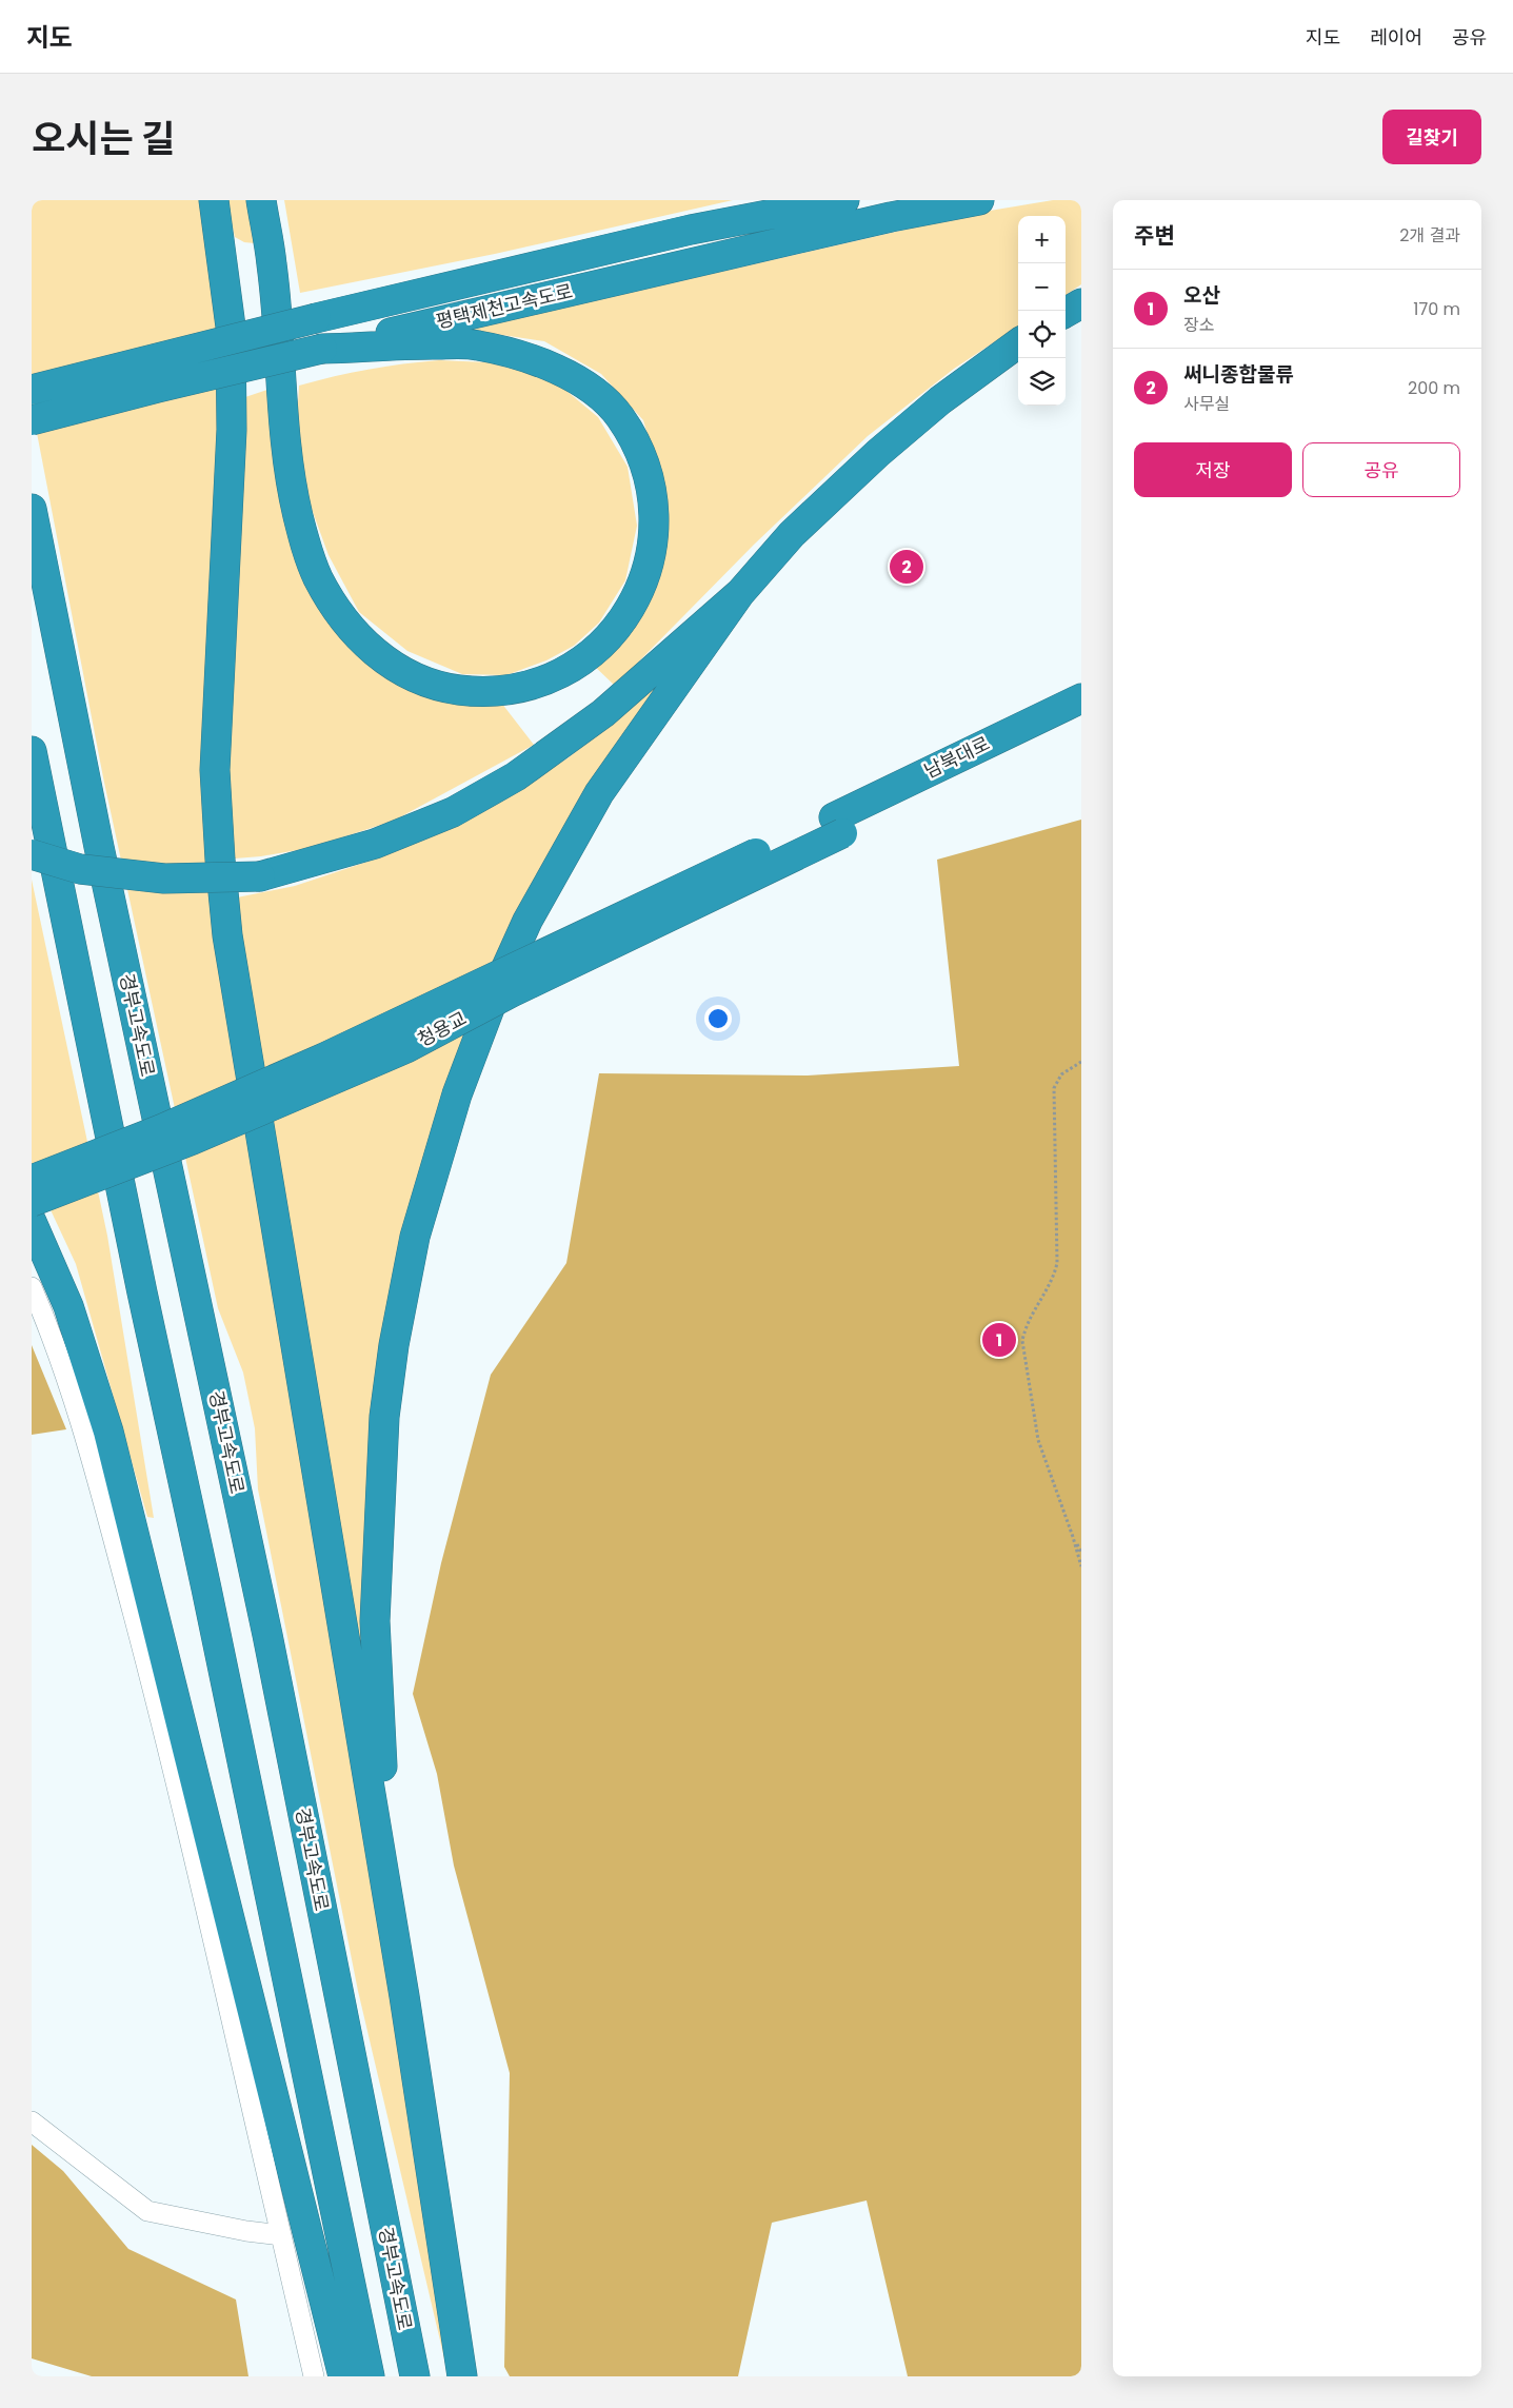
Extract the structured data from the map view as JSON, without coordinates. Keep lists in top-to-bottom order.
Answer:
{
  "streets": {
    "highway": [
      "평택제천고속도로",
      "남북대로",
      "경부고속도로",
      "청용교"
    ]
  },
  "crossings": [
    ["남북대로", "청용교"]
  ],
  "page": {
    "header": "지도",
    "nav": ["지도", "레이어", "공유"],
    "title": "오시는 길",
    "buttons": [
      "길찾기",
      ["저장", "공유"]
    ],
    "heading": ["주변", "2개 결과"],
    "map_buttons": ["+", "−"],
    "list": [
      {
        "mark": "1",
        "name": "오산",
        "note": "장소",
        "value": "170 m"
      },
      {
        "mark": "2",
        "name": "써니종합물류",
        "note": "사무실",
        "value": "200 m"
      }
    ],
    "pins": ["2", "1"]
  }
}
